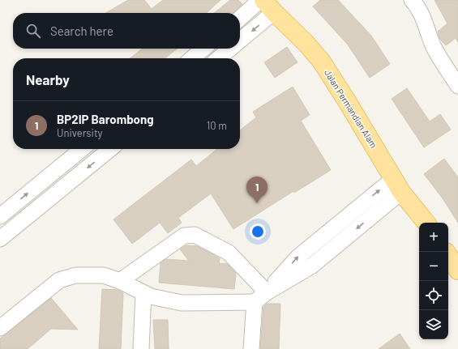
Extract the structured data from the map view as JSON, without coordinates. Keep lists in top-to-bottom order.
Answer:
{
  "streets": {
    "main road": ["Jalan Permandian Alam"]
  },
  "page": {
    "search": "Search here",
    "heading": "Nearby",
    "list": [
      {
        "mark": "1",
        "name": "BP2IP Barombong",
        "note": "University",
        "value": "10 m"
      }
    ],
    "pins": "1",
    "map_buttons": ["+", "−"]
  }
}
